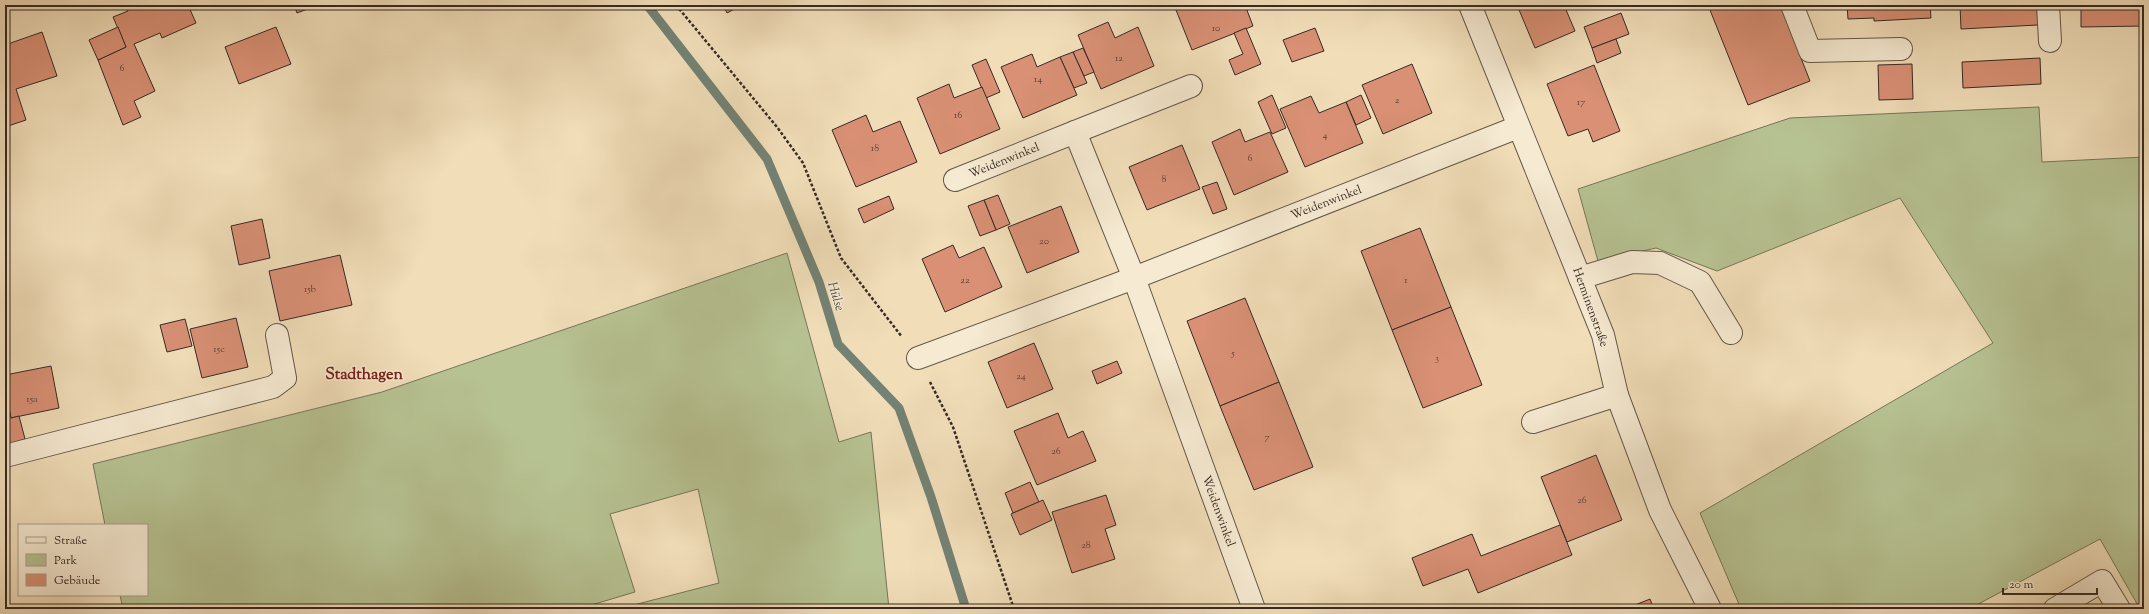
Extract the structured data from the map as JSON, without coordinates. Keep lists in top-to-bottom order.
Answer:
{
  "streets": {
    "street": ["Weidenwinkel", "Herminenstraße"]
  },
  "crossings": [
    ["Weidenwinkel", "Herminenstraße"]
  ],
  "districts": ["Stadthagen"],
  "water": ["Hülse"],
  "house_numbers": [
    "10",
    "12",
    "6",
    "14",
    "2",
    "17",
    "16",
    "4",
    "18",
    "6",
    "8",
    "20",
    "22",
    "1",
    "15b",
    "15c",
    "5",
    "3",
    "24",
    "15a",
    "7",
    "26",
    "26",
    "28"
  ],
  "legend": ["Straße", "Park", "Gebäude"],
  "scale_bar": "20 m"
}
